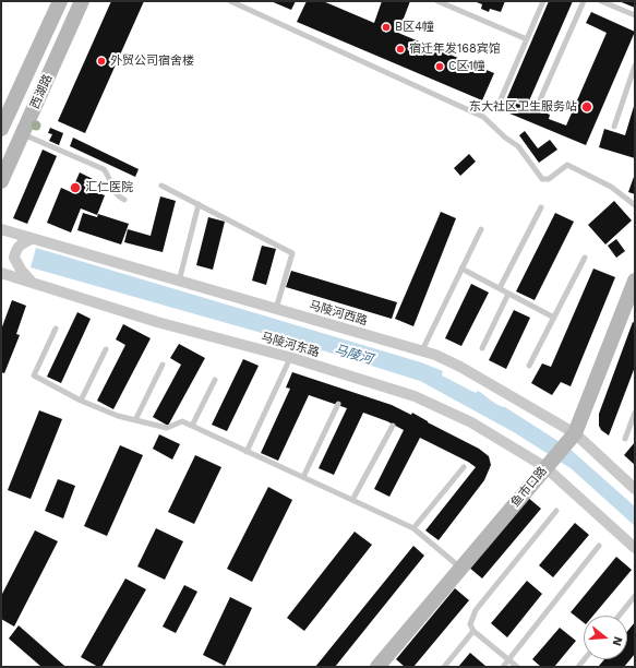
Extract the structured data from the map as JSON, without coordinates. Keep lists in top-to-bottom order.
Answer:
{
  "streets": {
    "street": [
      "西湖路",
      "马陵河西路",
      "马陵河东路",
      "鱼市口路"
    ]
  },
  "crossings": [
    ["马陵河西路", "鱼市口路"],
    ["马陵河东路", "鱼市口路"]
  ],
  "water": ["马陵河"],
  "places": [
    "B区4幢",
    "宿迁年发168宾馆",
    "外贸公司宿舍楼",
    "C区1幢",
    "东大社区卫生服务站",
    "汇仁医院"
  ],
  "north": "right"
}
